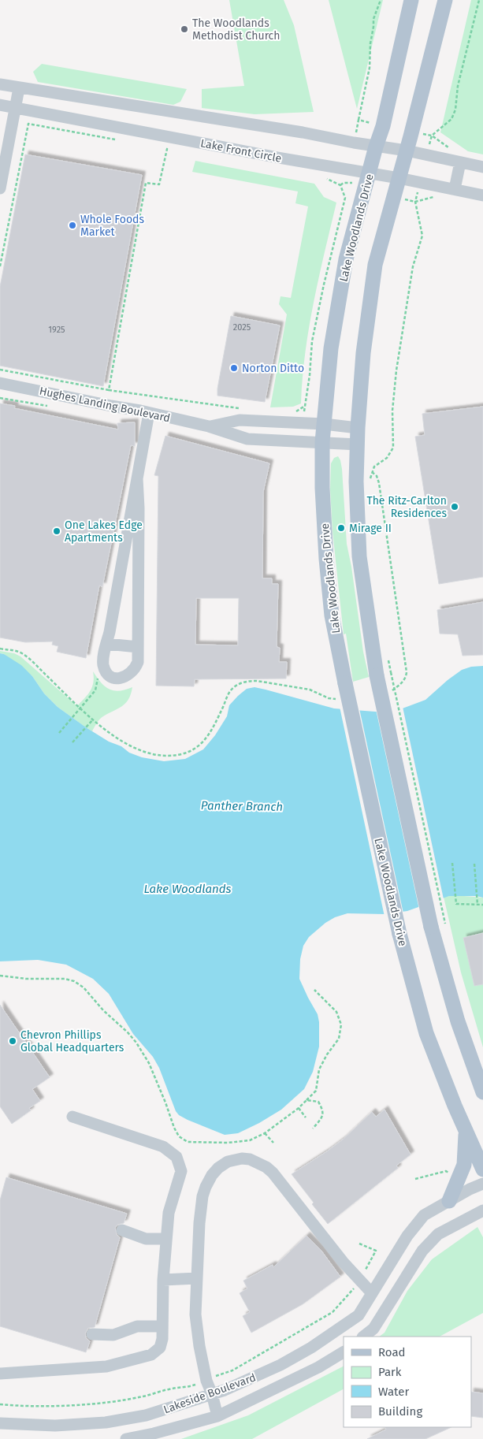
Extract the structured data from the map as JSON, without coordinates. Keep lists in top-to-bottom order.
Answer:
{
  "streets": {
    "main road": ["Lake Woodlands Drive"],
    "street": ["Lake Front Circle", "Hughes Landing Boulevard", "Lakeside Boulevard"]
  },
  "crossings": [
    ["Lake Front Circle", "Lake Woodlands Drive"],
    ["Lake Woodlands Drive", "Hughes Landing Boulevard"]
  ],
  "water": ["Panther Branch", "Lake Woodlands"],
  "places": [
    "The Woodlands Methodist Church",
    "Whole Foods Market",
    "Norton Ditto",
    "The Ritz-Carlton Residences",
    "Mirage II",
    "One Lakes Edge Apartments",
    "Chevron Phillips Global Headquarters"
  ],
  "house_numbers": ["2025", "1925"],
  "legend": [
    "Road",
    "Park",
    "Water",
    "Building"
  ]
}
